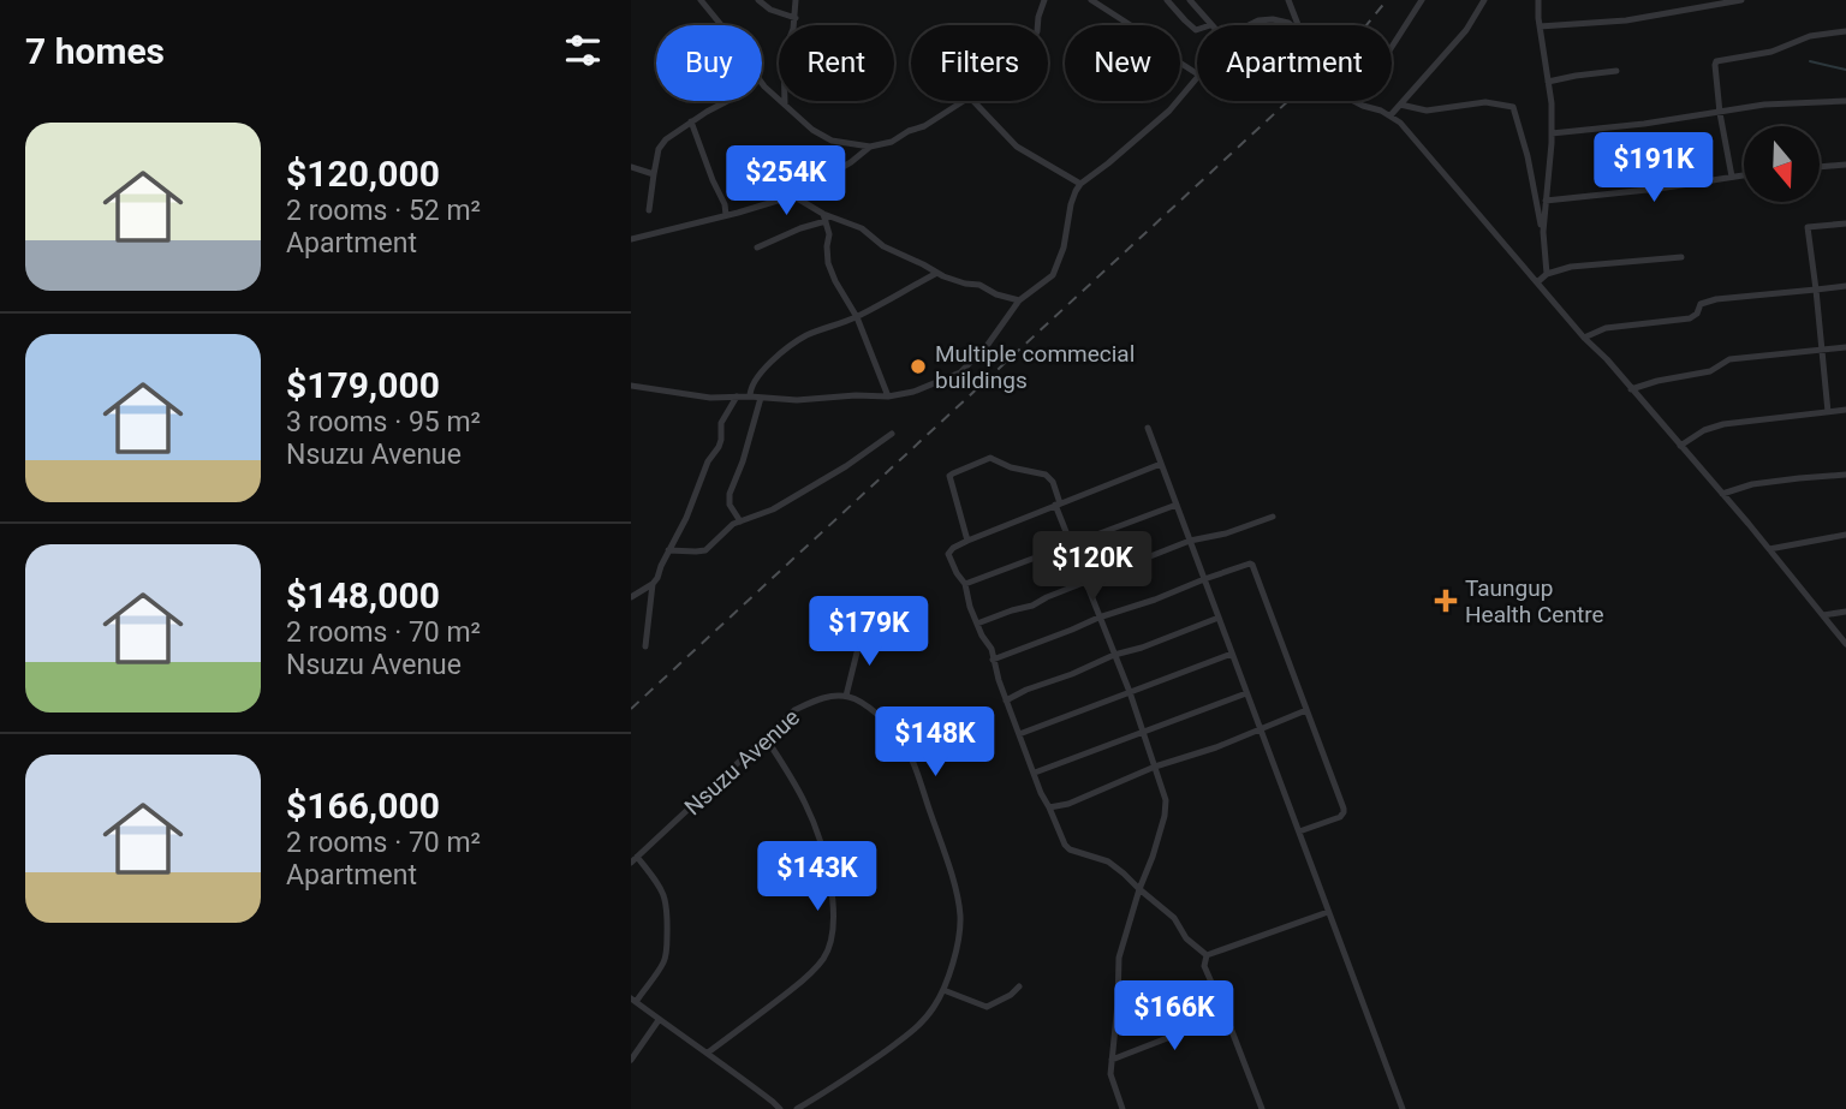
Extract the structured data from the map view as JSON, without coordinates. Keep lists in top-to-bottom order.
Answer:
{
  "streets": {
    "street": ["Nsuzu Avenue"]
  },
  "places": {
    "other": ["Multiple commecial buildings"],
    "health": ["Taungup Health Centre"]
  },
  "north": "bottom",
  "page": {
    "heading": "7 homes",
    "chip": [
      "Buy",
      "Rent",
      "Filters",
      "New",
      "Apartment"
    ],
    "list": [
      {
        "name": "$120,000",
        "note": "2 rooms · 52 m² · Apartment"
      },
      {
        "name": "$179,000",
        "note": "3 rooms · 95 m² · Nsuzu Avenue"
      },
      {
        "name": "$148,000",
        "note": "2 rooms · 70 m² · Nsuzu Avenue"
      },
      {
        "name": "$166,000",
        "note": "2 rooms · 70 m² · Apartment"
      }
    ],
    "price": [
      "$191K",
      "$254K",
      "$120K",
      "$179K",
      "$148K",
      "$143K",
      "$166K"
    ]
  }
}
